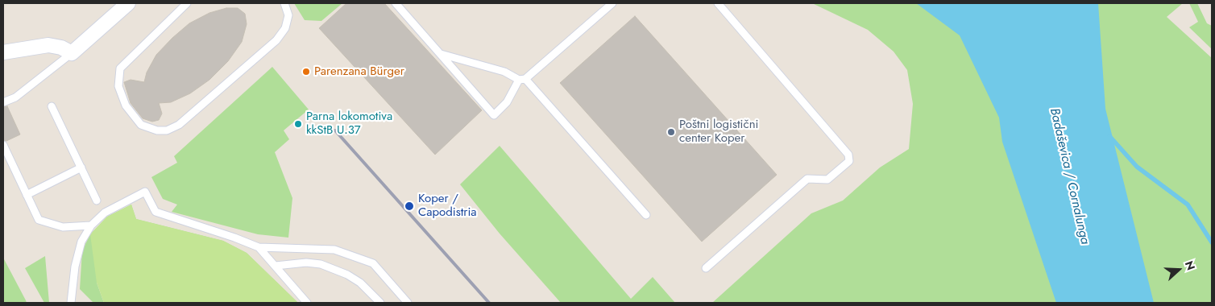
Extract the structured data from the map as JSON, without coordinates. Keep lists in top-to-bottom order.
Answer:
{
  "water": ["Badaševica / Cornalunga"],
  "places": [
    "Parenzana Bürger",
    "Parna lokomotiva kkStB U.37",
    "Poštni logistični center Koper",
    "Koper / Capodistria"
  ],
  "north": "right"
}
